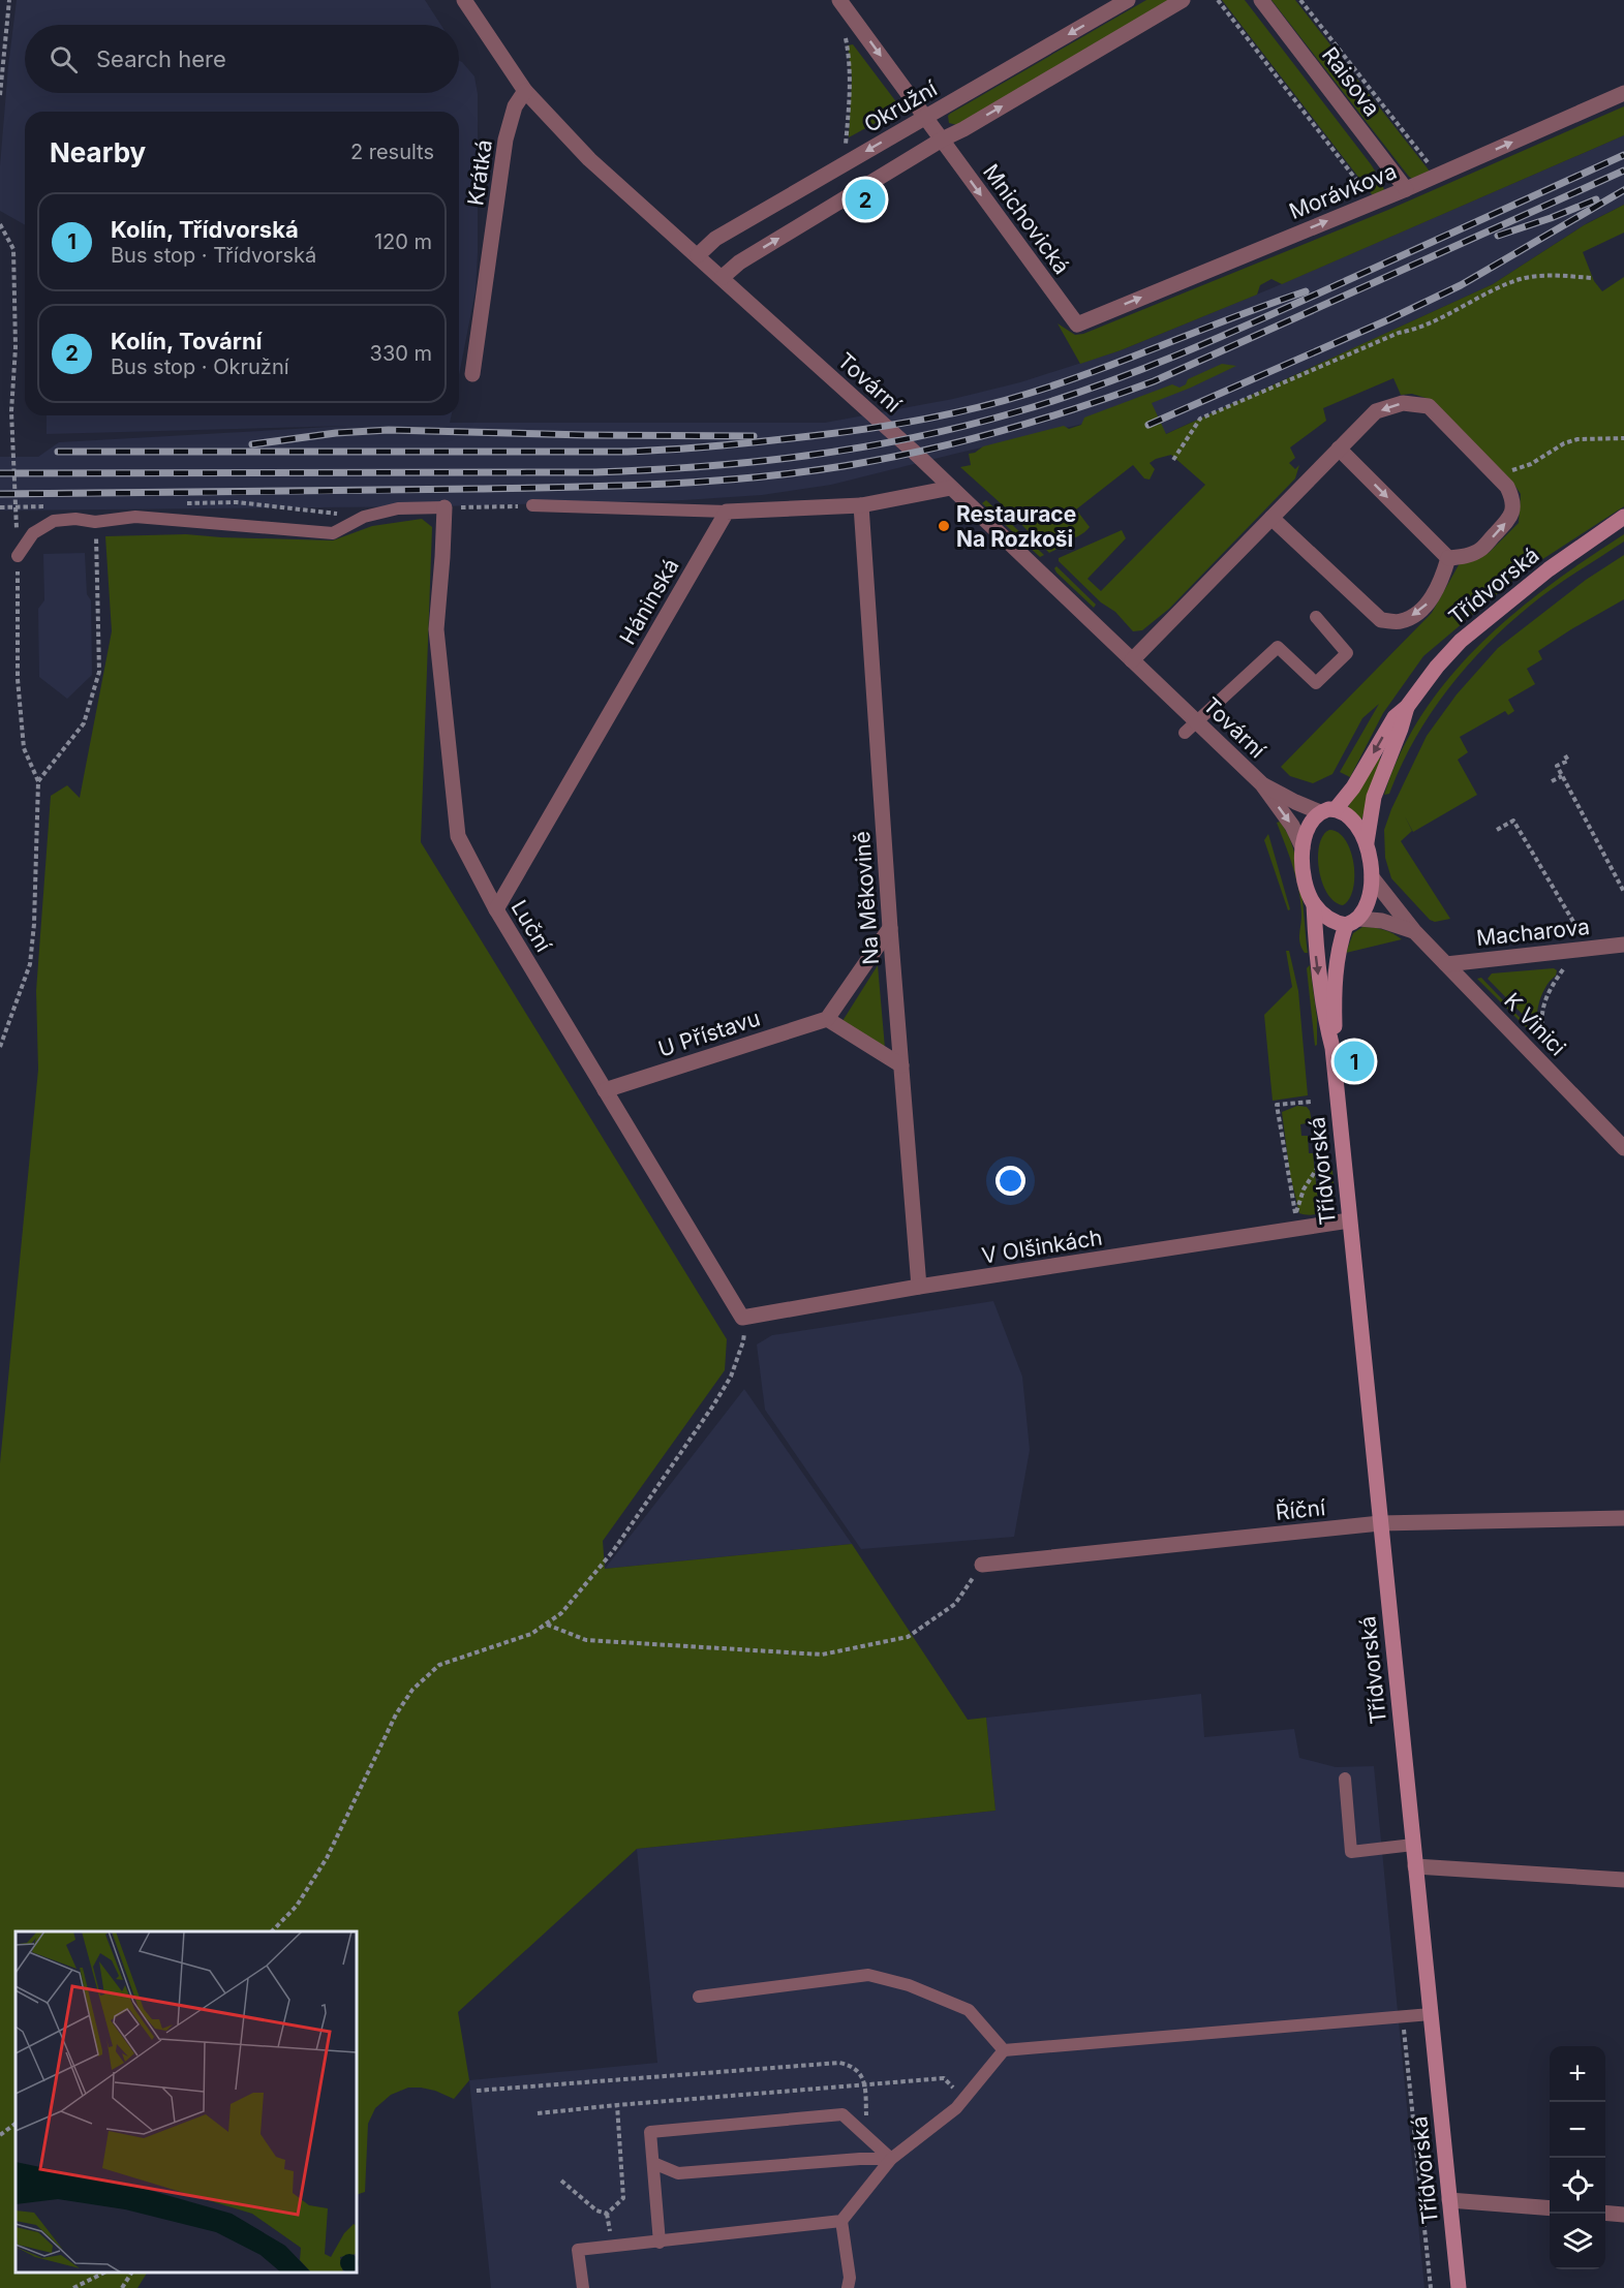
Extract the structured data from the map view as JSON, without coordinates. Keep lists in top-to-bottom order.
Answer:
{
  "streets": {
    "main road": ["Třídvorská"],
    "street": [
      "Raisova",
      "Okružní",
      "Krátká",
      "Morávkova",
      "Mnichovická",
      "Tovární",
      "Háninská",
      "Na Měkovině",
      "Luční",
      "Macharova",
      "K Vinici",
      "U Přístavu",
      "V Olšinkách",
      "Říční"
    ]
  },
  "crossings": [
    ["Raisova", "Morávkova"],
    ["Okružní", "Mnichovická"],
    ["Okružní", "Tovární"],
    ["Krátká", "Tovární"],
    ["Morávkova", "Mnichovická"],
    ["Tovární", "Třídvorská"],
    ["Tovární", "K Vinici"],
    ["Třídvorská", "K Vinici"],
    ["Třídvorská", "V Olšinkách"],
    ["Třídvorská", "Říční"],
    ["Háninská", "Luční"],
    ["Na Měkovině", "V Olšinkách"],
    ["Luční", "U Přístavu"],
    ["Luční", "V Olšinkách"],
    ["Macharova", "K Vinici"]
  ],
  "one_way": ["Morávkova", "Mnichovická"],
  "places": ["Restaurace Na Rozkoši"],
  "page": {
    "search": "Search here",
    "heading": ["Nearby", "2 results"],
    "pins": ["2", "1"],
    "list": [
      {
        "mark": "1",
        "name": "Kolín, Třídvorská",
        "note": "Bus stop · Třídvorská",
        "value": "120 m"
      },
      {
        "mark": "2",
        "name": "Kolín, Tovární",
        "note": "Bus stop · Okružní",
        "value": "330 m"
      }
    ],
    "map_buttons": ["+", "−"]
  }
}
